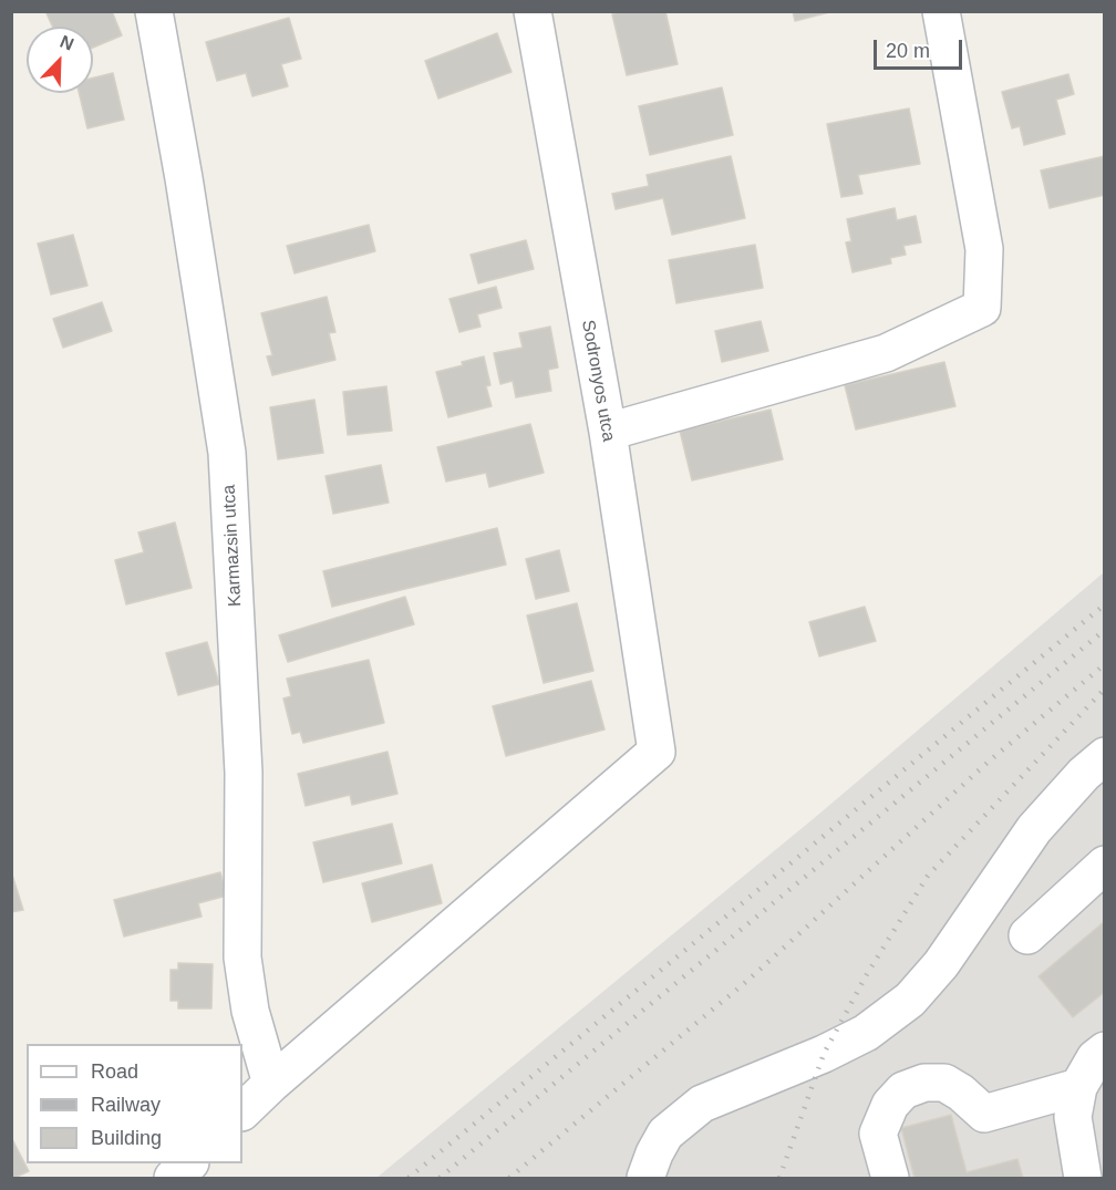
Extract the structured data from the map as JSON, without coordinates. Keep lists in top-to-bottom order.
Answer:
{
  "streets": {
    "street": ["Sodronyos utca", "Karmazsin utca"]
  },
  "crossings": [
    ["Sodronyos utca", "Karmazsin utca"]
  ],
  "legend": ["Road", "Railway", "Building"],
  "scale_bar": "20 m",
  "north": "top right"
}
